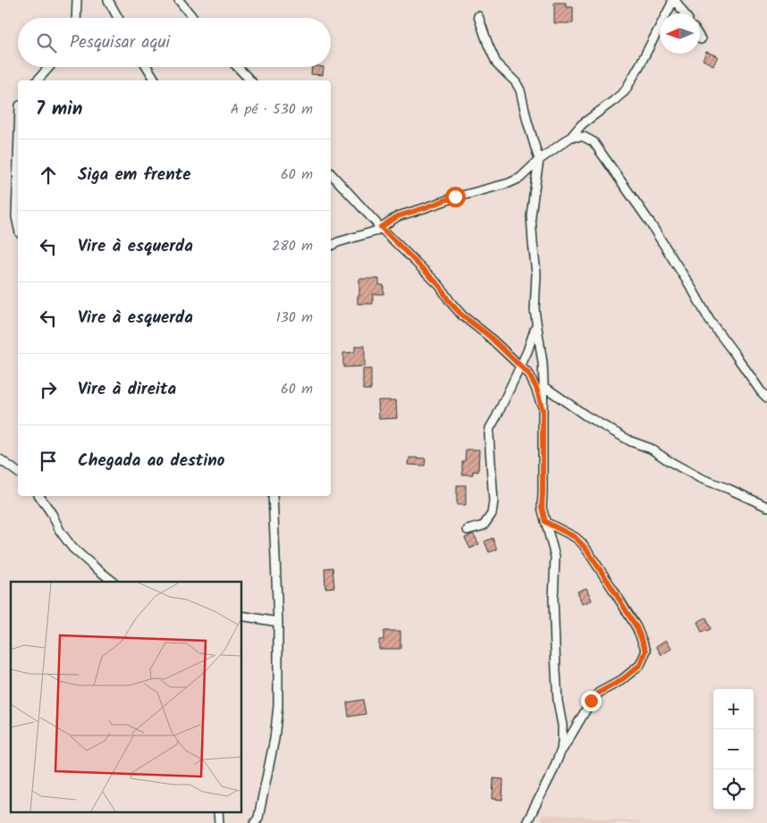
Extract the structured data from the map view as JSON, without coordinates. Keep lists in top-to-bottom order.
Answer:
{
  "north": "left",
  "page": {
    "search": "Pesquisar aqui",
    "heading": ["7 min", "A pé · 530 m"],
    "list": [
      ["Siga em frente", "60 m"],
      ["Vire à esquerda", "280 m"],
      ["Vire à esquerda", "130 m"],
      ["Vire à direita", "60 m"],
      "Chegada ao destino"
    ],
    "map_buttons": ["+", "−"]
  }
}
